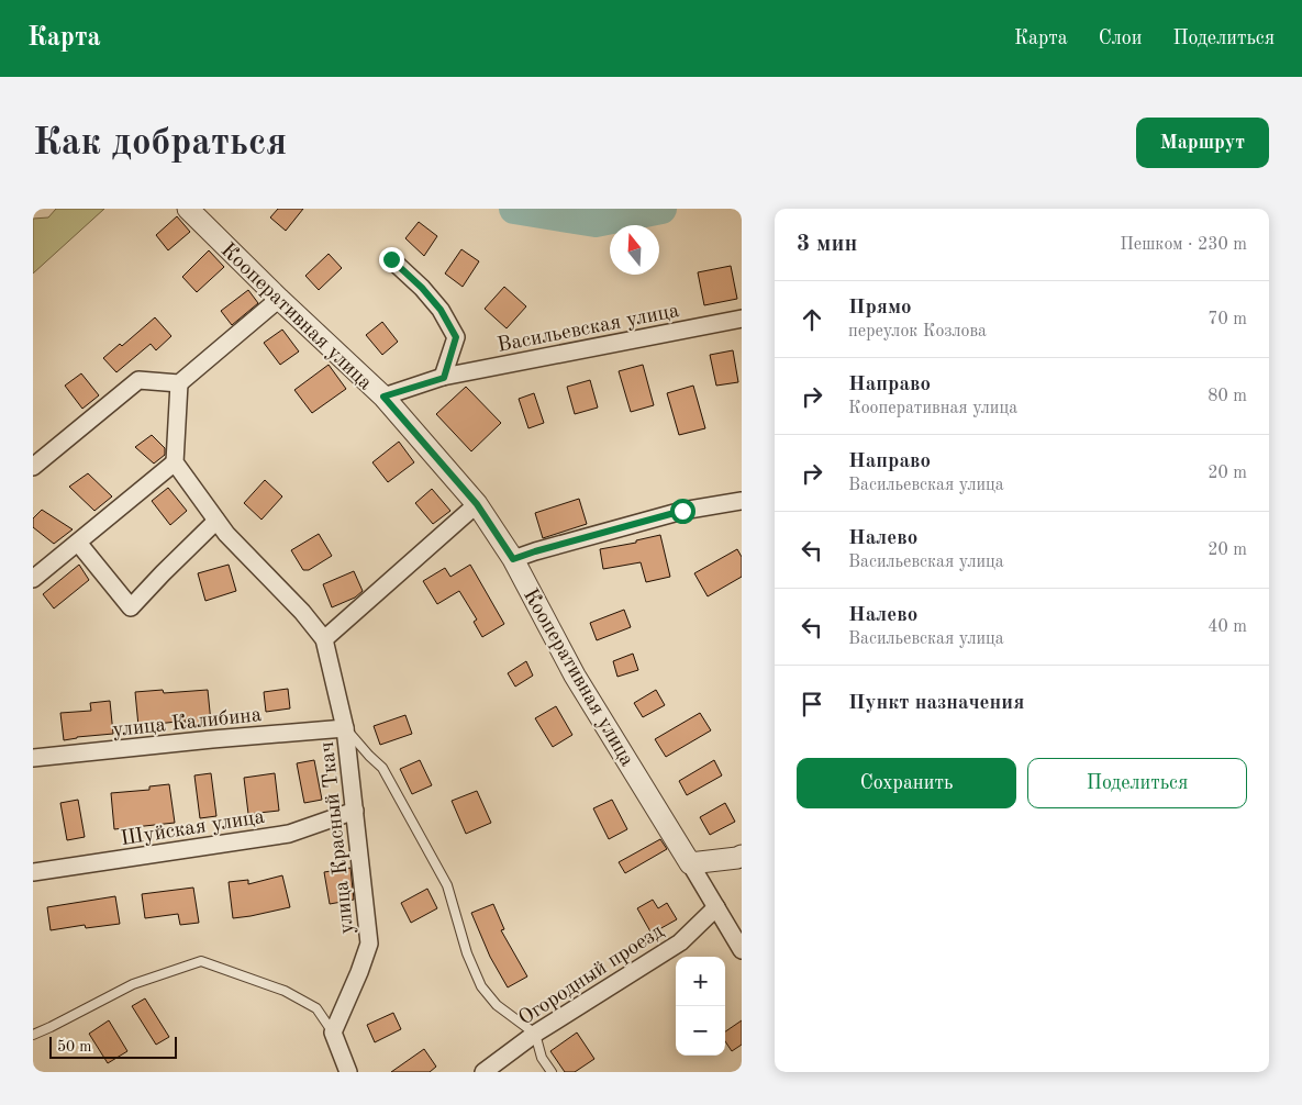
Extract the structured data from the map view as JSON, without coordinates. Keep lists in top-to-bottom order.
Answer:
{
  "streets": {
    "street": [
      "Кооперативная улица",
      "Васильевская улица",
      "улица Калибина",
      "Шуйская улица",
      "улица Красный Ткач",
      "Огородный проезд"
    ]
  },
  "crossings": [
    ["Кооперативная улица", "Васильевская улица"],
    ["Кооперативная улица", "Огородный проезд"],
    ["улица Калибина", "улица Красный Ткач"],
    ["Шуйская улица", "улица Красный Ткач"],
    ["улица Красный Ткач", "Огородный проезд"]
  ],
  "scale_bar": "50 m",
  "north": "top",
  "page": {
    "header": "Карта",
    "nav": ["Карта", "Слои", "Поделиться"],
    "buttons": [
      "Маршрут",
      ["Сохранить", "Поделиться"]
    ],
    "title": "Как добраться",
    "heading": ["3 мин", "Пешком · 230 m"],
    "list": [
      ["Прямо", "переулок Козлова", "70 m"],
      ["Направо", "Кооперативная улица", "80 m"],
      ["Направо", "Васильевская улица", "20 m"],
      ["Налево", "Васильевская улица", "20 m"],
      ["Налево", "Васильевская улица", "40 m"],
      "Пункт назначения"
    ],
    "map_buttons": ["+", "−"],
    "scale": "50 m"
  }
}
